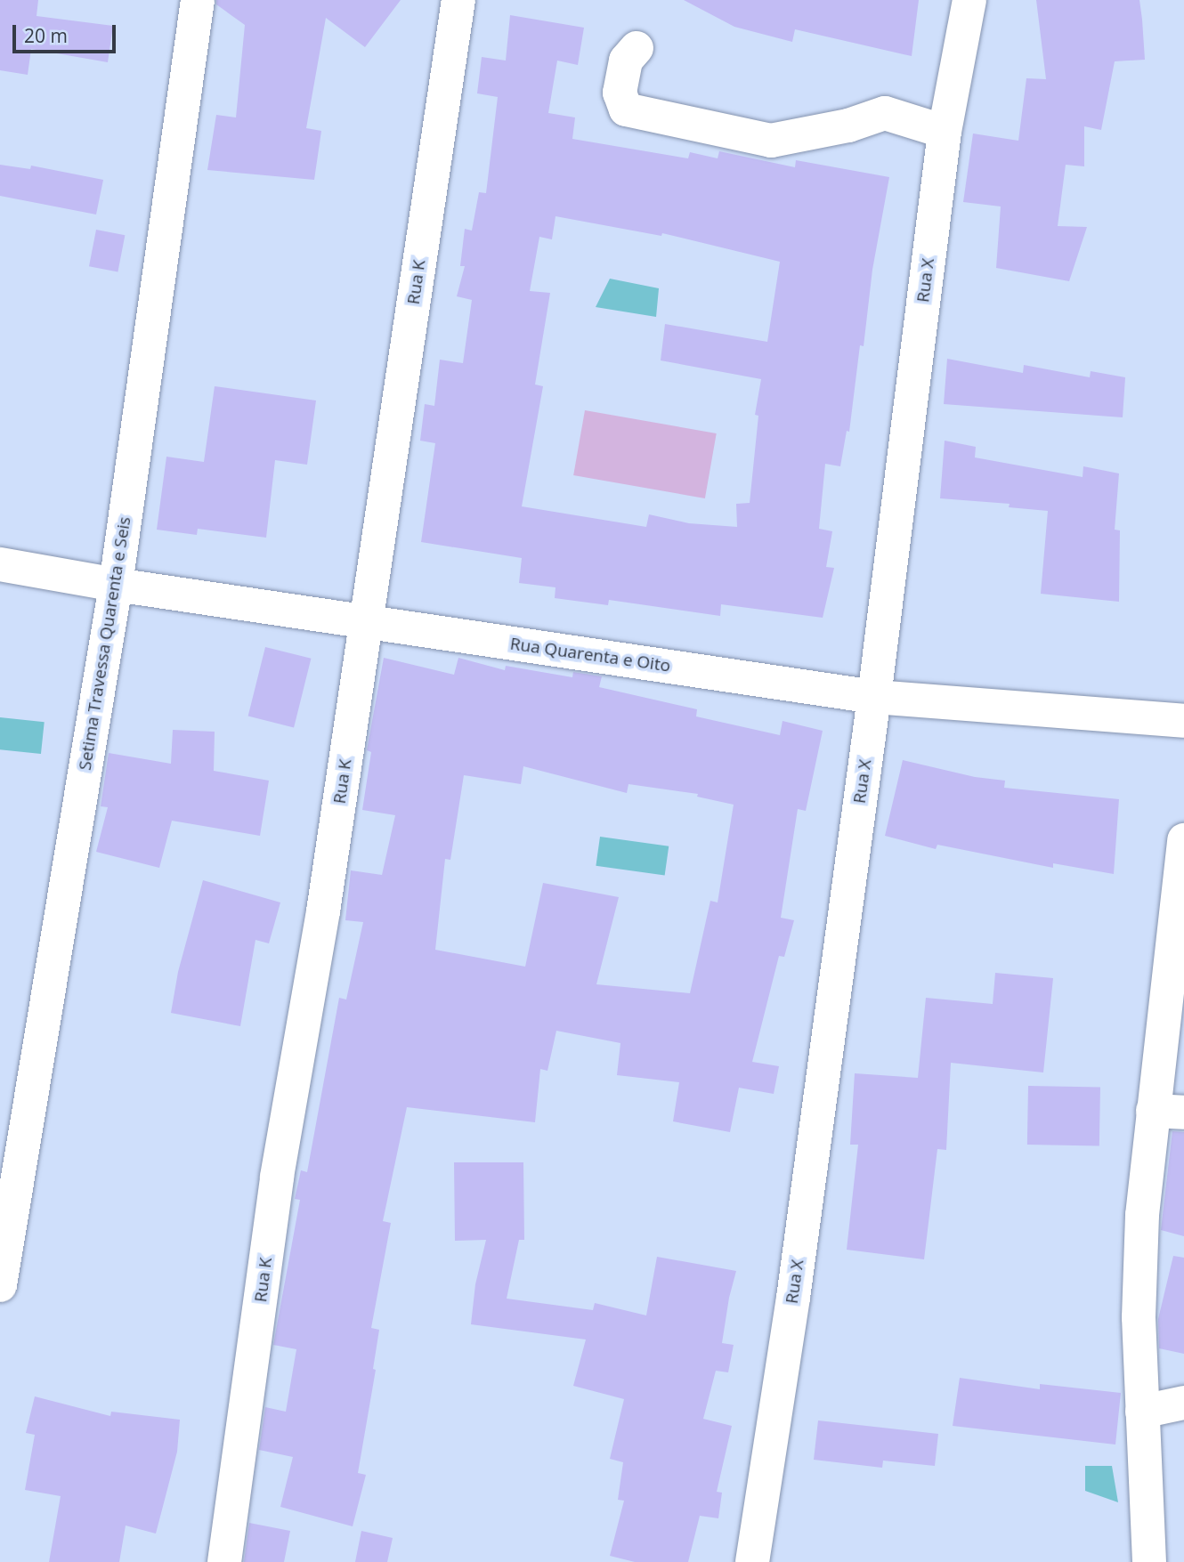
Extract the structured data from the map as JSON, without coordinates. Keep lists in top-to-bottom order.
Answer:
{
  "streets": {
    "street": [
      "Rua X",
      "Rua K",
      "Setima Travessa Quarenta e Seis",
      "Rua Quarenta e Oito"
    ]
  },
  "crossings": [
    ["Rua X", "Rua Quarenta e Oito"],
    ["Rua K", "Rua Quarenta e Oito"],
    ["Setima Travessa Quarenta e Seis", "Rua Quarenta e Oito"]
  ],
  "scale_bar": "20 m"
}
